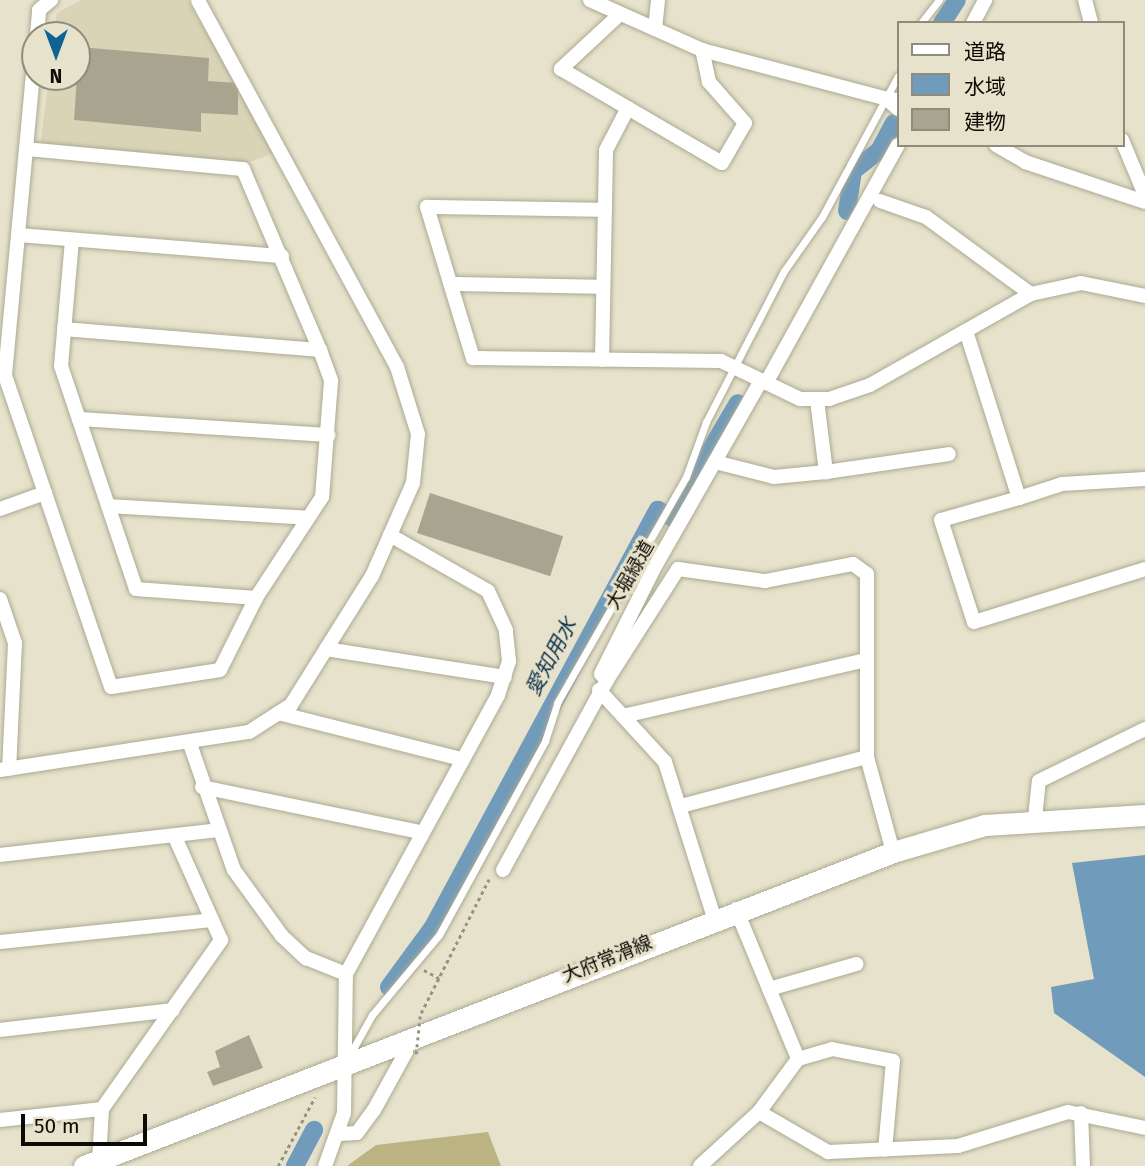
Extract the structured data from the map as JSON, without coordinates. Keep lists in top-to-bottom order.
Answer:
{
  "streets": {
    "main road": ["大府常滑線"],
    "lane": ["大堀緑道"]
  },
  "crossings": [
    ["大堀緑道", "大府常滑線"]
  ],
  "water": ["愛知用水"],
  "legend": ["道路", "水域", "建物"],
  "scale_bar": "50 m",
  "north": "bottom"
}
